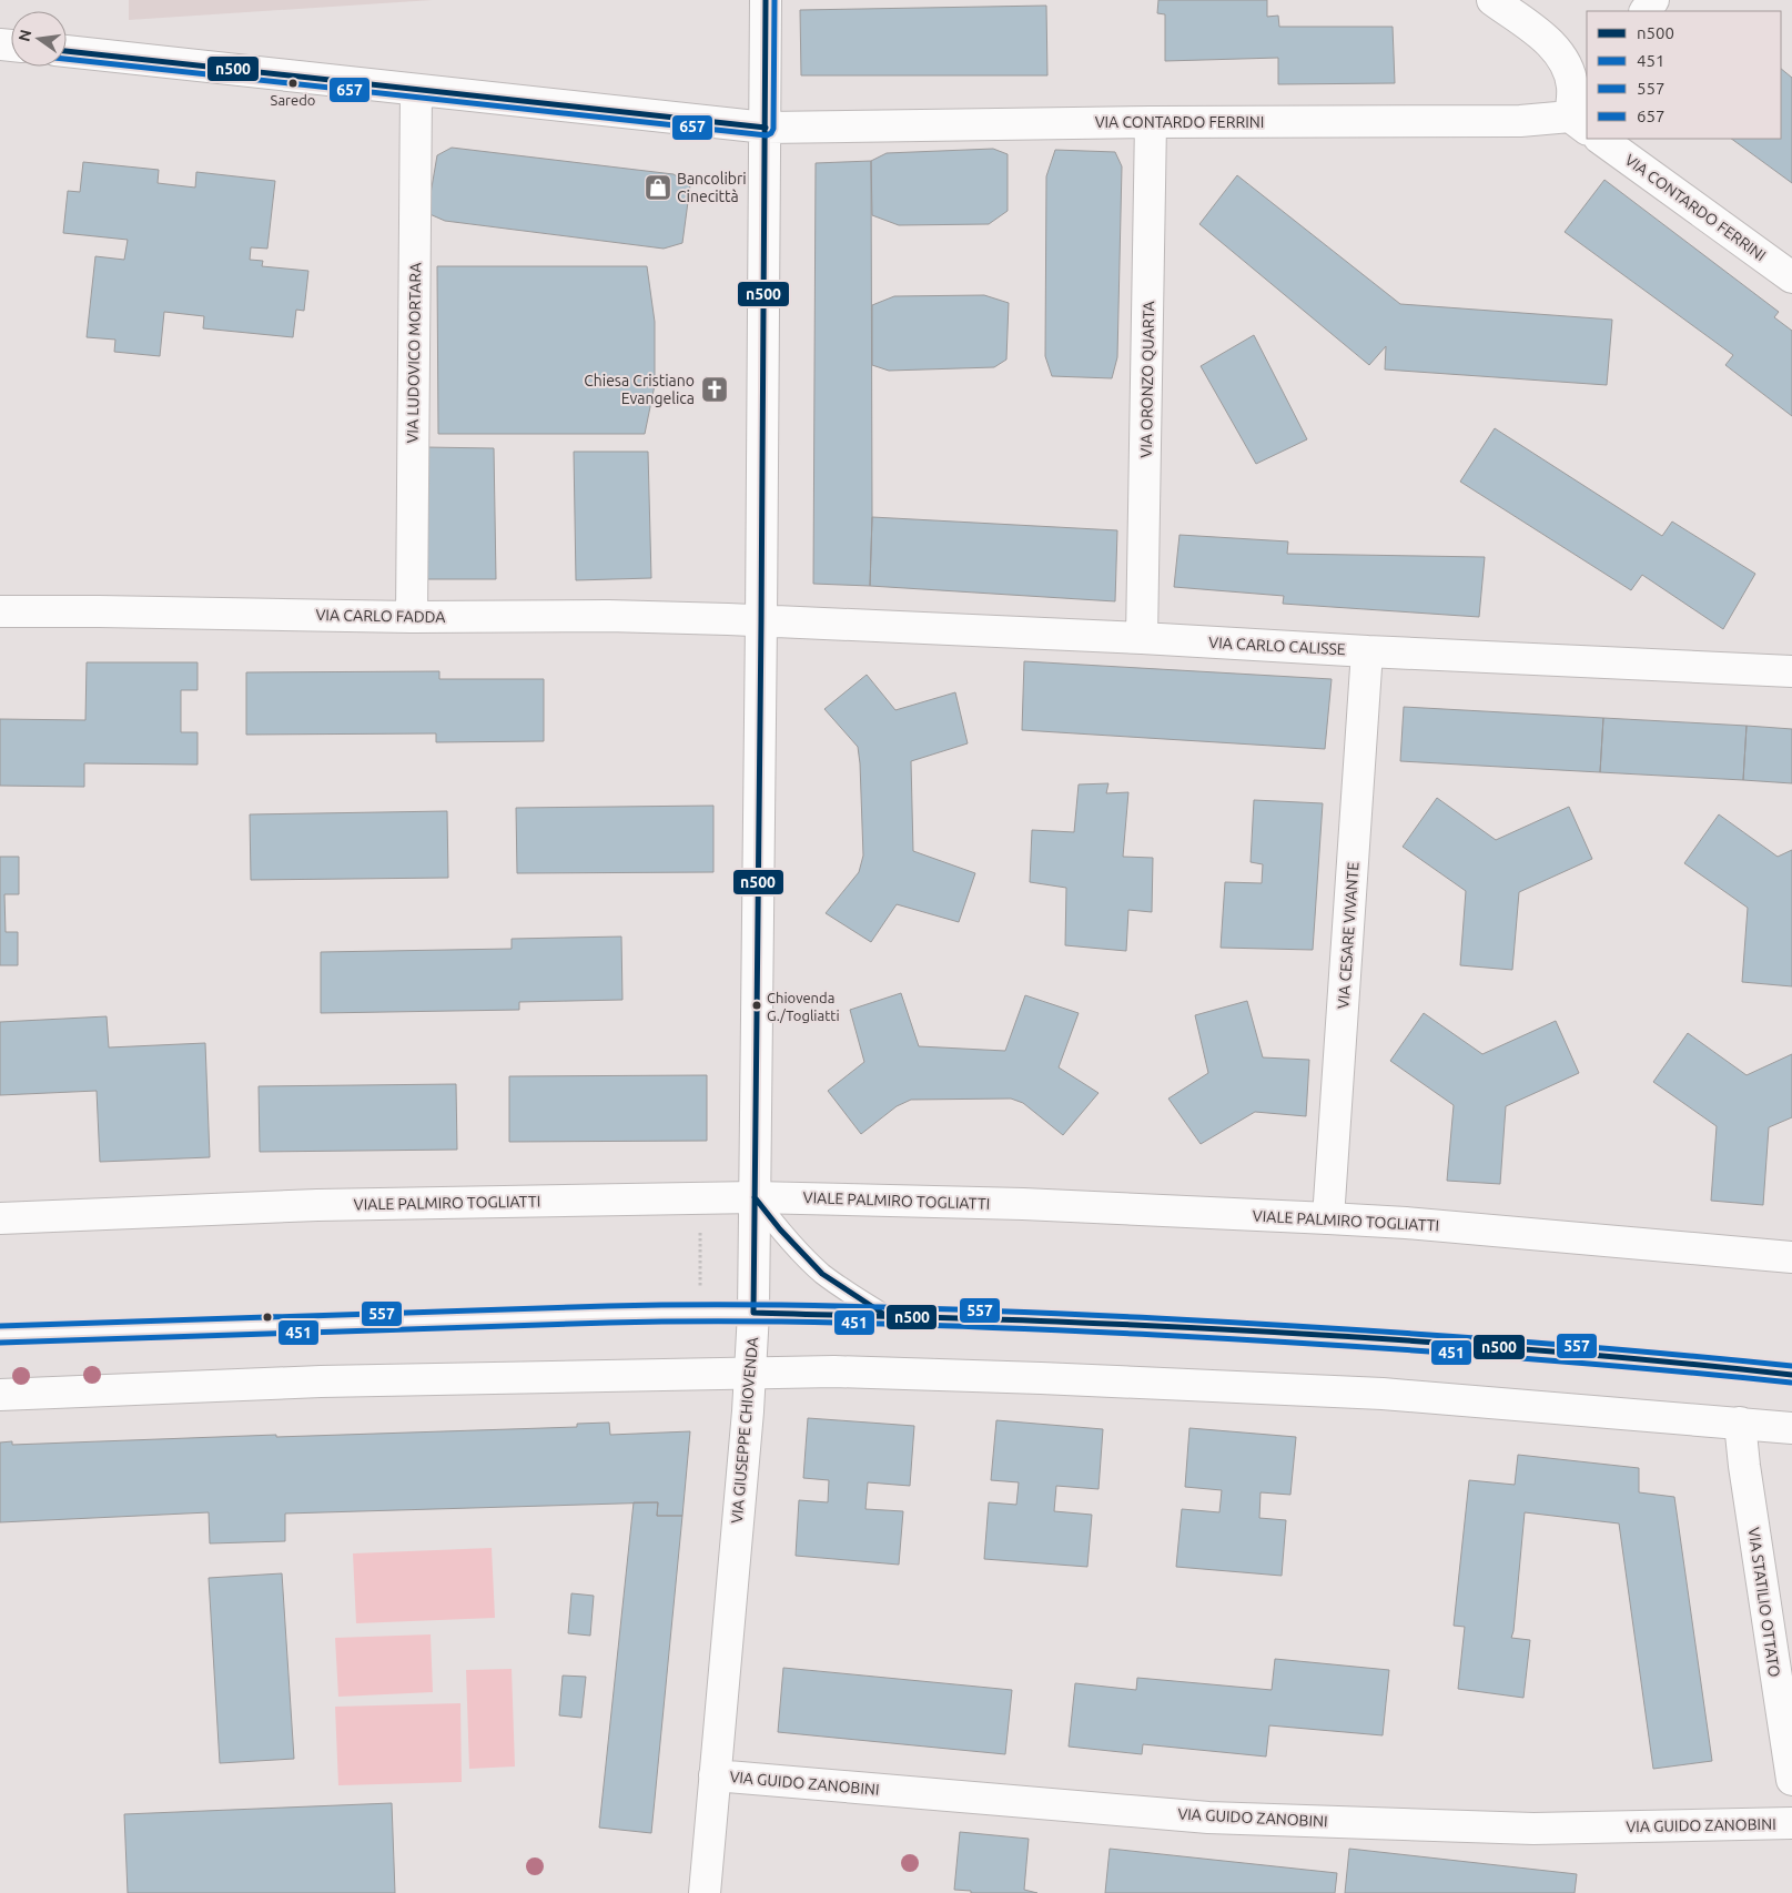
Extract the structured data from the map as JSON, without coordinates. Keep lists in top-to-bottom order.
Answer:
{
  "streets": {
    "street": [
      "VIA CONTARDO FERRINI",
      "VIA LUDOVICO MORTARA",
      "VIA ORONZO QUARTA",
      "VIA CARLO FADDA",
      "VIA CARLO CALISSE",
      "VIA CESARE VIVANTE",
      "VIALE PALMIRO TOGLIATTI",
      "VIA GIUSEPPE CHIOVENDA",
      "VIA STATILIO OTTATO",
      "VIA GUIDO ZANOBINI"
    ]
  },
  "crossings": [
    ["VIA CONTARDO FERRINI", "VIA LUDOVICO MORTARA"],
    ["VIA CONTARDO FERRINI", "VIA ORONZO QUARTA"],
    ["VIA CONTARDO FERRINI", "VIA GIUSEPPE CHIOVENDA"],
    ["VIA LUDOVICO MORTARA", "VIA CARLO FADDA"],
    ["VIA ORONZO QUARTA", "VIA CARLO CALISSE"],
    ["VIA CARLO FADDA", "VIA CARLO CALISSE"],
    ["VIA CARLO FADDA", "VIA GIUSEPPE CHIOVENDA"],
    ["VIA CARLO CALISSE", "VIA CESARE VIVANTE"],
    ["VIA CARLO CALISSE", "VIA GIUSEPPE CHIOVENDA"],
    ["VIA CESARE VIVANTE", "VIALE PALMIRO TOGLIATTI"],
    ["VIALE PALMIRO TOGLIATTI", "VIA GIUSEPPE CHIOVENDA"],
    ["VIA GIUSEPPE CHIOVENDA", "VIA GUIDO ZANOBINI"]
  ],
  "places": {
    "other": ["Saredo", "Chiovenda G./Togliatti"],
    "shop": ["Bancolibri Cinecittà"],
    "church": ["Chiesa Cristiano Evangelica"]
  },
  "lines": [
    "transit line n500",
    "transit line 657",
    "transit line 557",
    "transit line 451"
  ],
  "legend": [
    "n500",
    "451",
    "557",
    "657"
  ],
  "north": "left"
}
